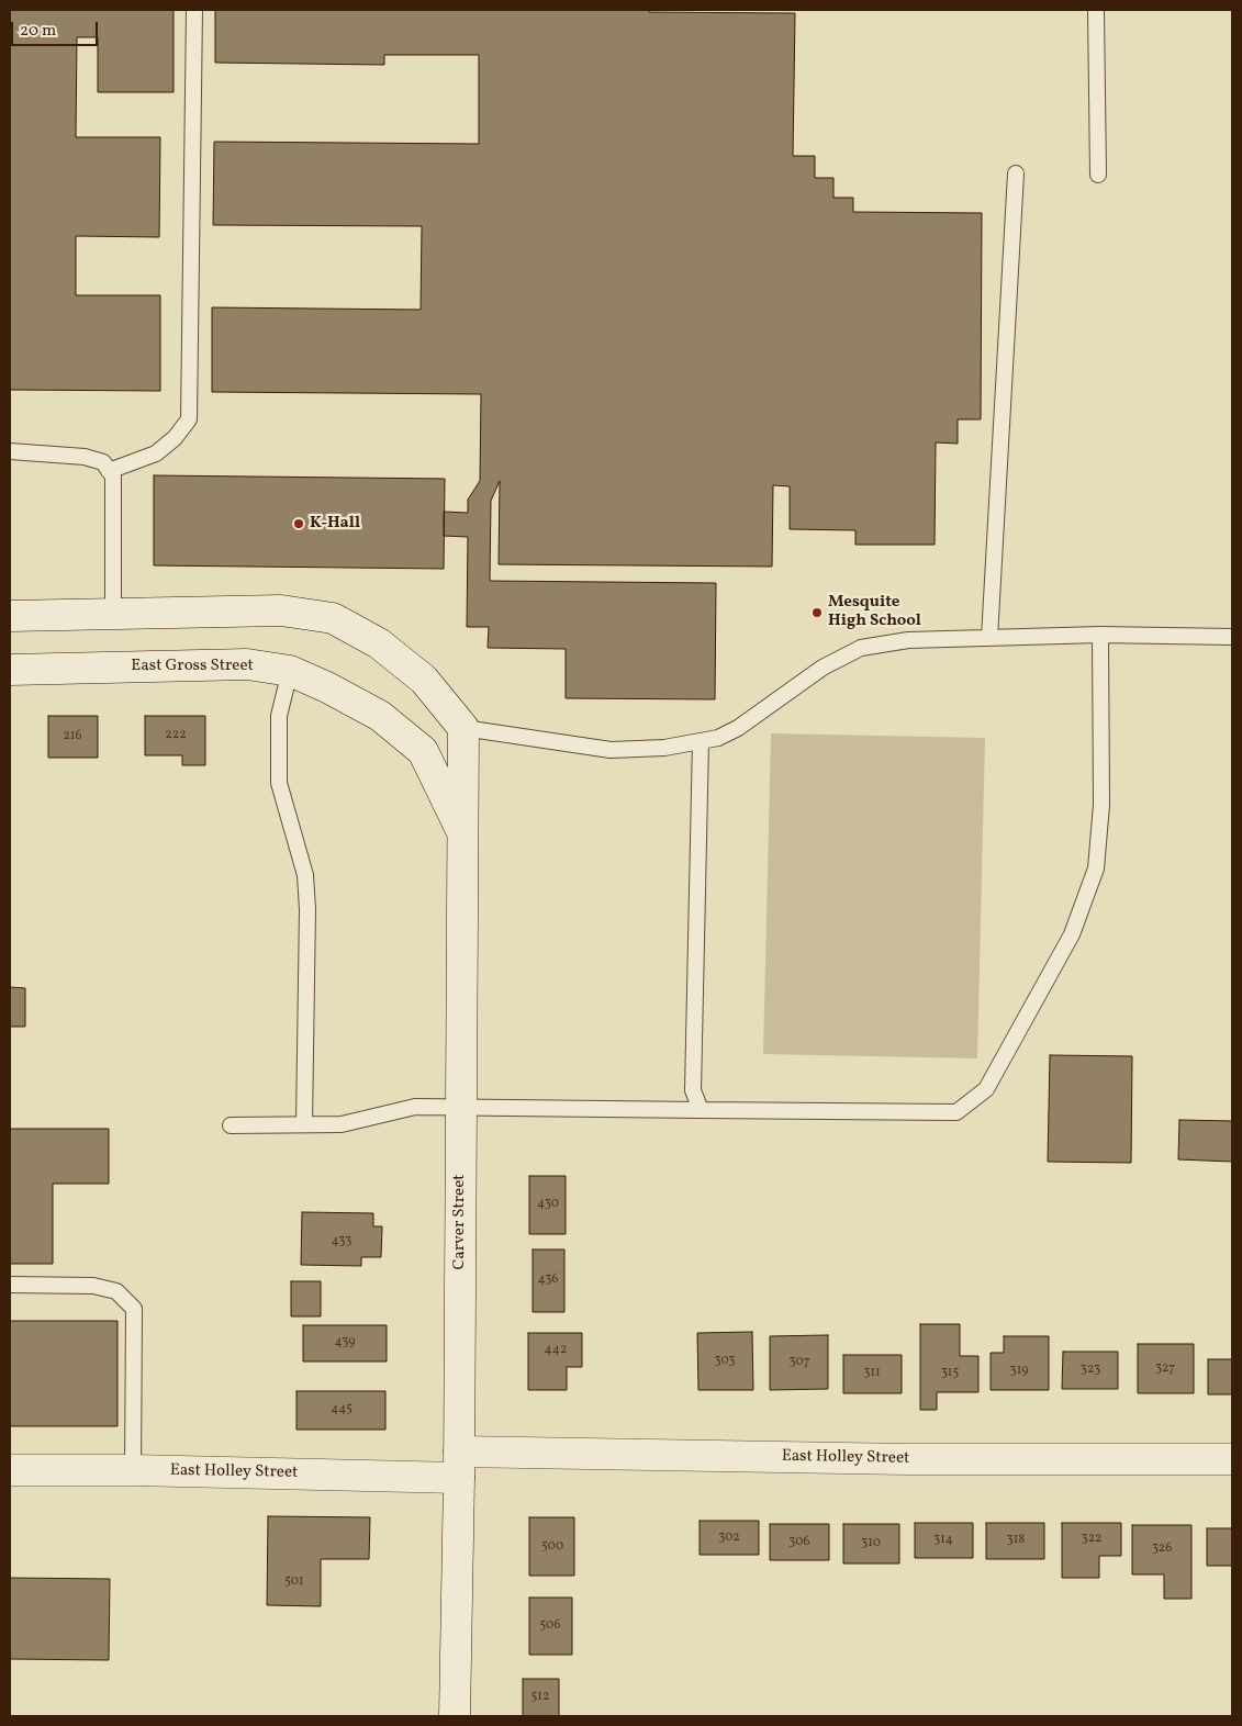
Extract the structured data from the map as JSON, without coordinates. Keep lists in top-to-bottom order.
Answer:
{
  "streets": {
    "street": ["East Gross Street", "Carver Street", "East Holley Street"]
  },
  "crossings": [
    ["East Gross Street", "Carver Street"],
    ["Carver Street", "East Holley Street"]
  ],
  "places": ["K-Hall", "Mesquite High School"],
  "house_numbers": [
    "222",
    "216",
    "430",
    "433",
    "436",
    "439",
    "442",
    "303",
    "307",
    "327",
    "323",
    "319",
    "311",
    "315",
    "445",
    "302",
    "322",
    "314",
    "318",
    "306",
    "310",
    "500",
    "326",
    "501",
    "506",
    "512"
  ],
  "scale_bar": "20 m"
}
